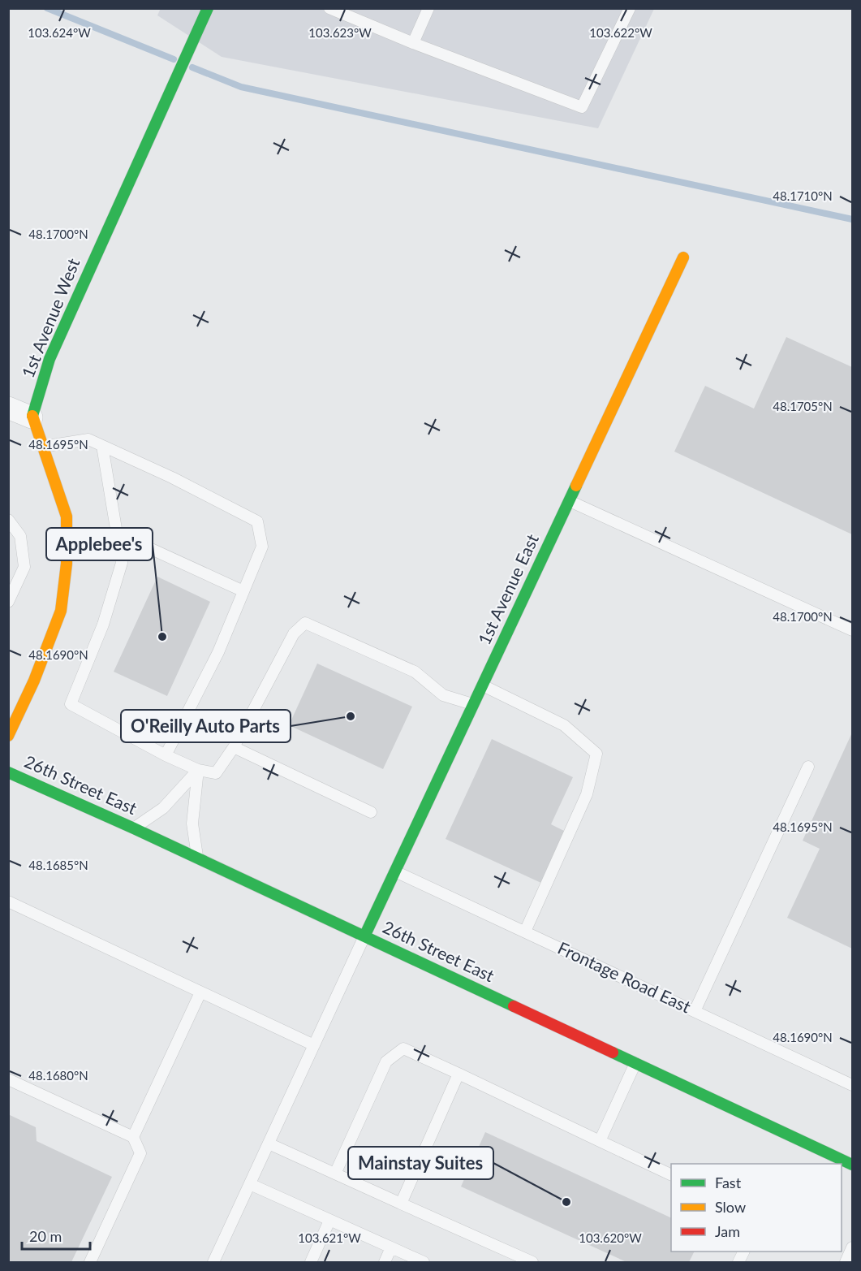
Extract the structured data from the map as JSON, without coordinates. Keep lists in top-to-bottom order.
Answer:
{
  "streets": {
    "street": ["1st Avenue West", "1st Avenue East", "26th Street East"],
    "lane": ["Frontage Road East"]
  },
  "crossings": [
    ["1st Avenue East", "26th Street East"],
    ["1st Avenue East", "Frontage Road East"]
  ],
  "places": ["Applebee's", "O'Reilly Auto Parts", "Mainstay Suites"],
  "legend": ["Fast", "Slow", "Jam"],
  "scale_bar": "20 m",
  "coordinates": [
    "103.624°W",
    "103.623°W",
    "103.622°W",
    "48.1710°N",
    "48.1700°N",
    "48.1705°N",
    "48.1695°N",
    "48.1690°N",
    "48.1685°N",
    "48.1680°N",
    "103.621°W",
    "103.620°W"
  ]
}
